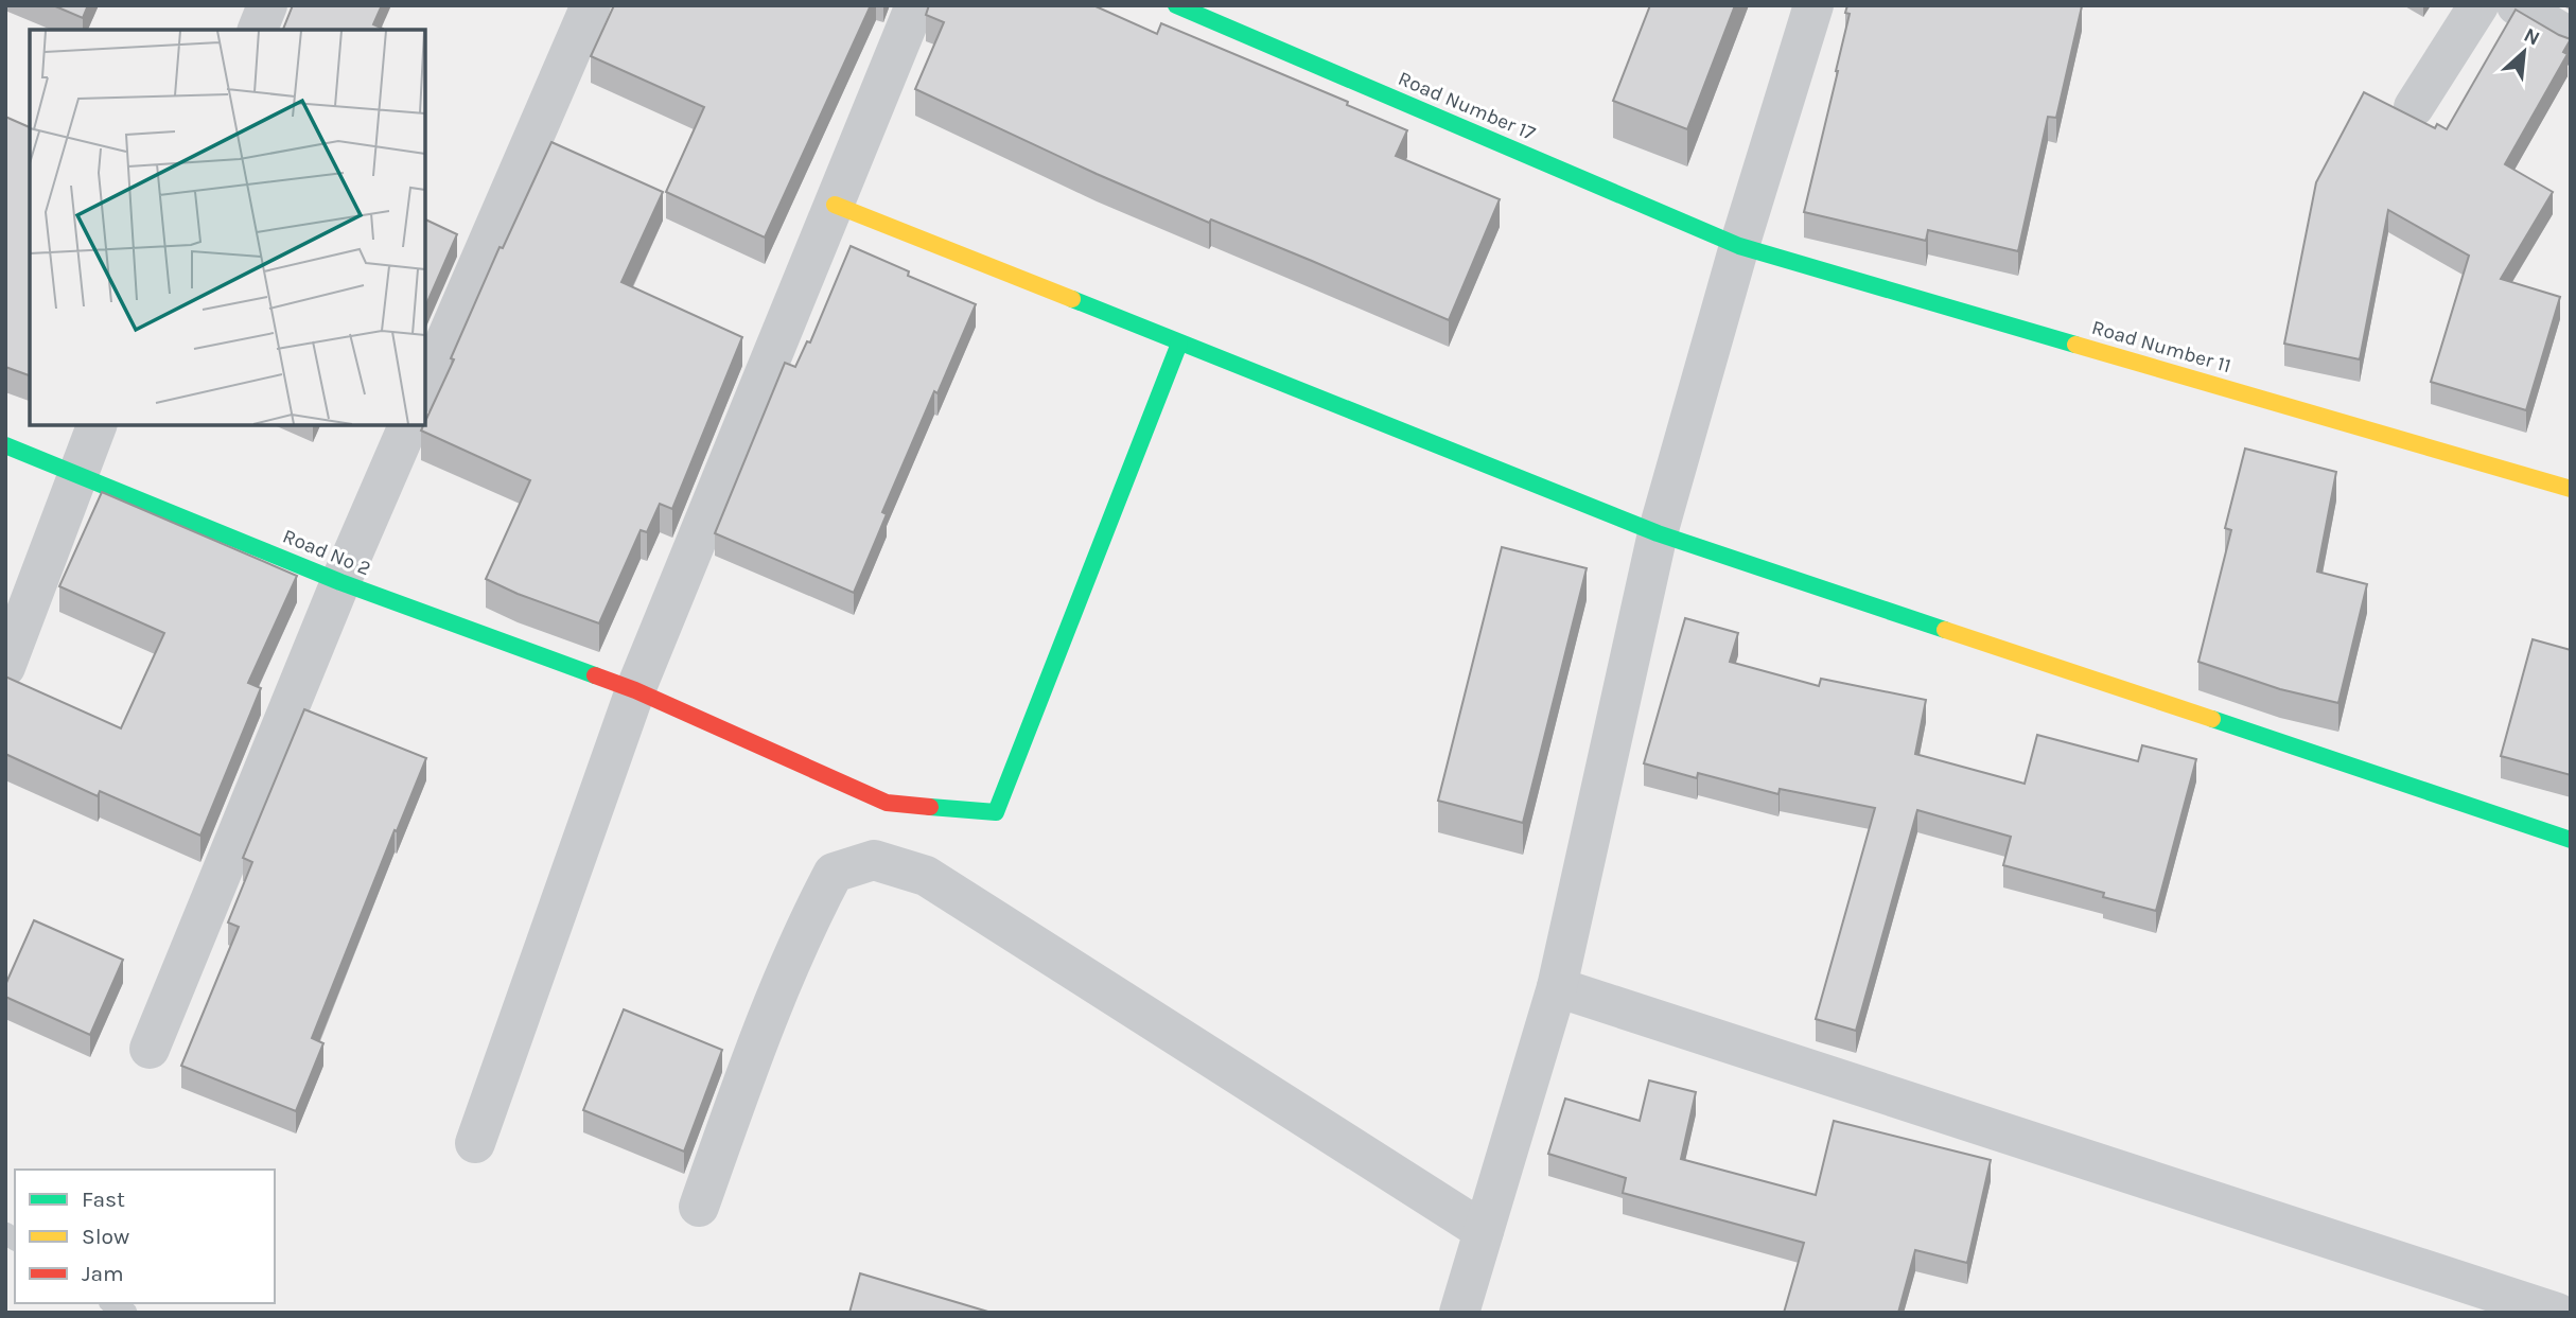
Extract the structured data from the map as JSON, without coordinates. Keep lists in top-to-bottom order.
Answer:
{
  "streets": {
    "street": ["Road Number 17", "Road Number 11", "Road No 2"]
  },
  "crossings": [
    ["Road Number 17", "Road Number 11"]
  ],
  "legend": ["Fast", "Slow", "Jam"],
  "north": "top right"
}
